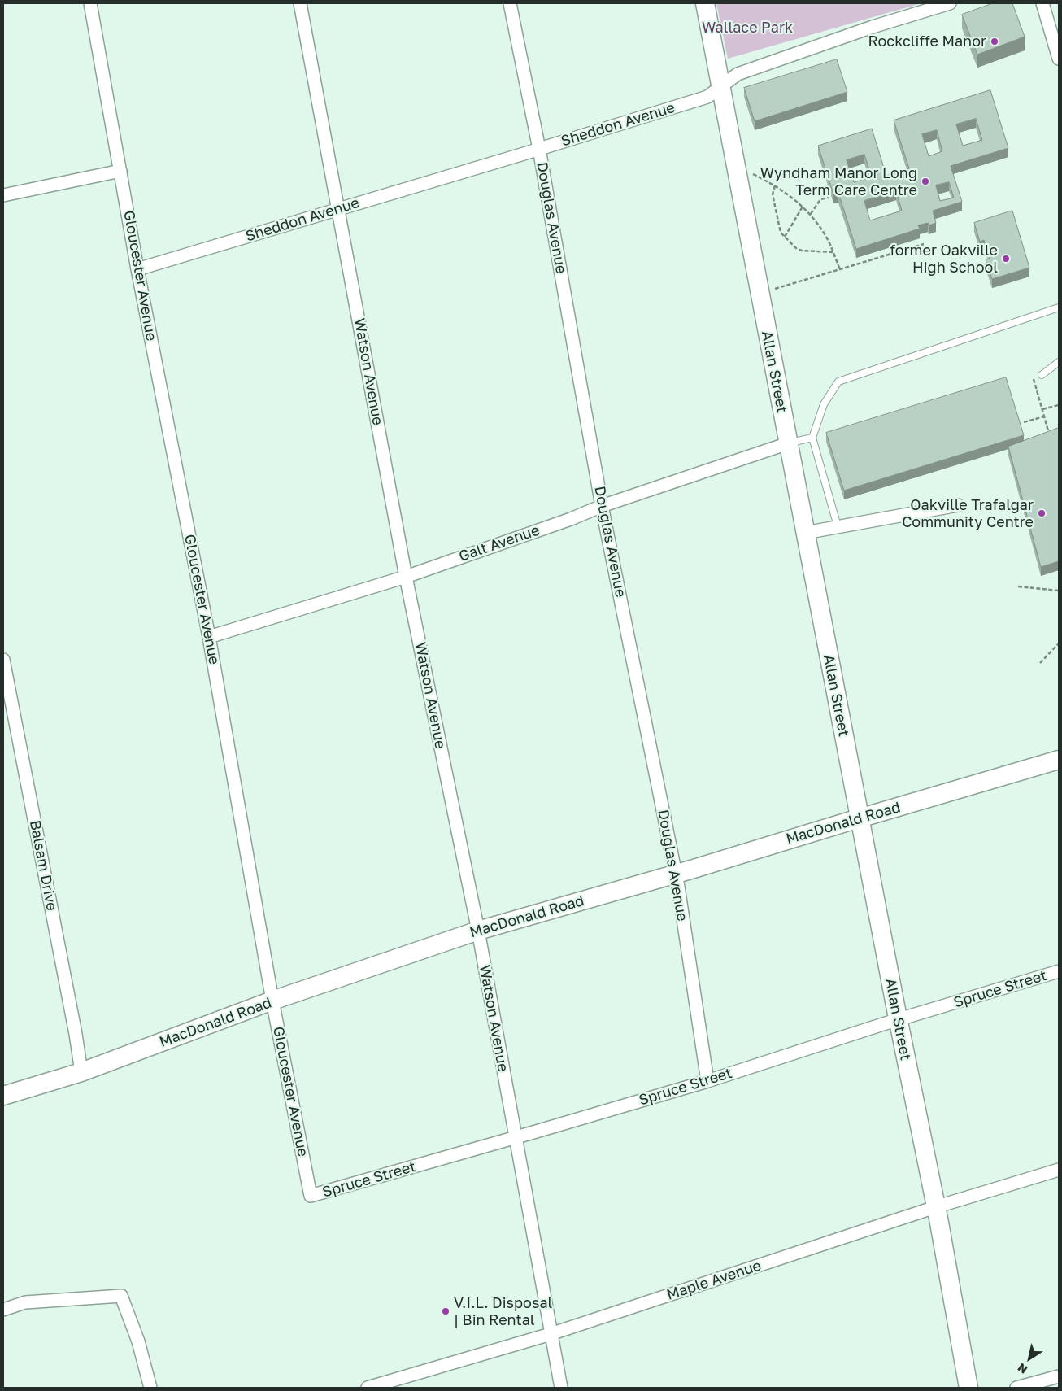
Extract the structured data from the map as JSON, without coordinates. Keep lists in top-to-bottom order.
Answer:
{
  "streets": {
    "street": [
      "Sheddon Avenue",
      "Douglas Avenue",
      "Gloucester Avenue",
      "Watson Avenue",
      "Allan Street",
      "Galt Avenue",
      "MacDonald Road",
      "Balsam Drive",
      "Spruce Street",
      "Maple Avenue"
    ]
  },
  "crossings": [
    ["Sheddon Avenue", "Douglas Avenue"],
    ["Sheddon Avenue", "Gloucester Avenue"],
    ["Sheddon Avenue", "Watson Avenue"],
    ["Sheddon Avenue", "Allan Street"],
    ["Douglas Avenue", "Galt Avenue"],
    ["Douglas Avenue", "MacDonald Road"],
    ["Douglas Avenue", "Spruce Street"],
    ["Gloucester Avenue", "Galt Avenue"],
    ["Gloucester Avenue", "MacDonald Road"],
    ["Gloucester Avenue", "Spruce Street"],
    ["Watson Avenue", "Galt Avenue"],
    ["Watson Avenue", "MacDonald Road"],
    ["Watson Avenue", "Spruce Street"],
    ["Watson Avenue", "Maple Avenue"],
    ["Allan Street", "Galt Avenue"],
    ["Allan Street", "MacDonald Road"],
    ["Allan Street", "Spruce Street"],
    ["Allan Street", "Maple Avenue"],
    ["MacDonald Road", "Balsam Drive"]
  ],
  "parks": ["Wallace Park"],
  "places": [
    "Rockcliffe Manor",
    "Wyndham Manor Long Term Care Centre",
    "former Oakville High School",
    "Oakville Trafalgar Community Centre",
    "V.I.L. Disposal | Bin Rental"
  ],
  "north": "bottom left"
}
